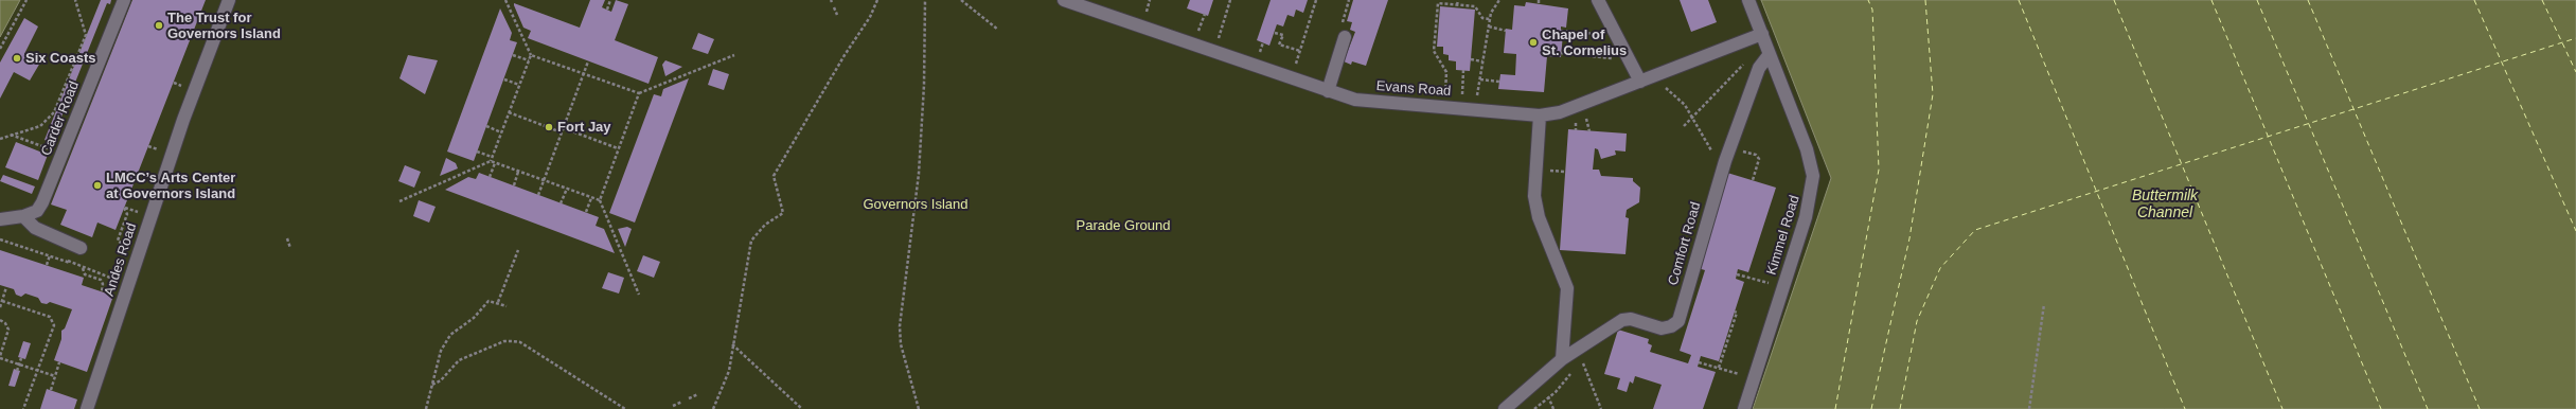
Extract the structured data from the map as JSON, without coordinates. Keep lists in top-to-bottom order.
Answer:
{
  "streets": {
    "street": [
      "Evans Road",
      "Carder Road",
      "Kimmel Road",
      "Comfort Road",
      "Andes Road"
    ]
  },
  "crossings": [
    ["Evans Road", "Kimmel Road"],
    ["Kimmel Road", "Comfort Road"]
  ],
  "water": ["Buttermilk Channel"],
  "parks": ["Governors Island", "Parade Ground"],
  "places": [
    "The Trust for Governors Island",
    "Chapel of St. Cornelius",
    "Six Coasts",
    "Fort Jay",
    "LMCC’s Arts Center at Governors Island"
  ]
}
